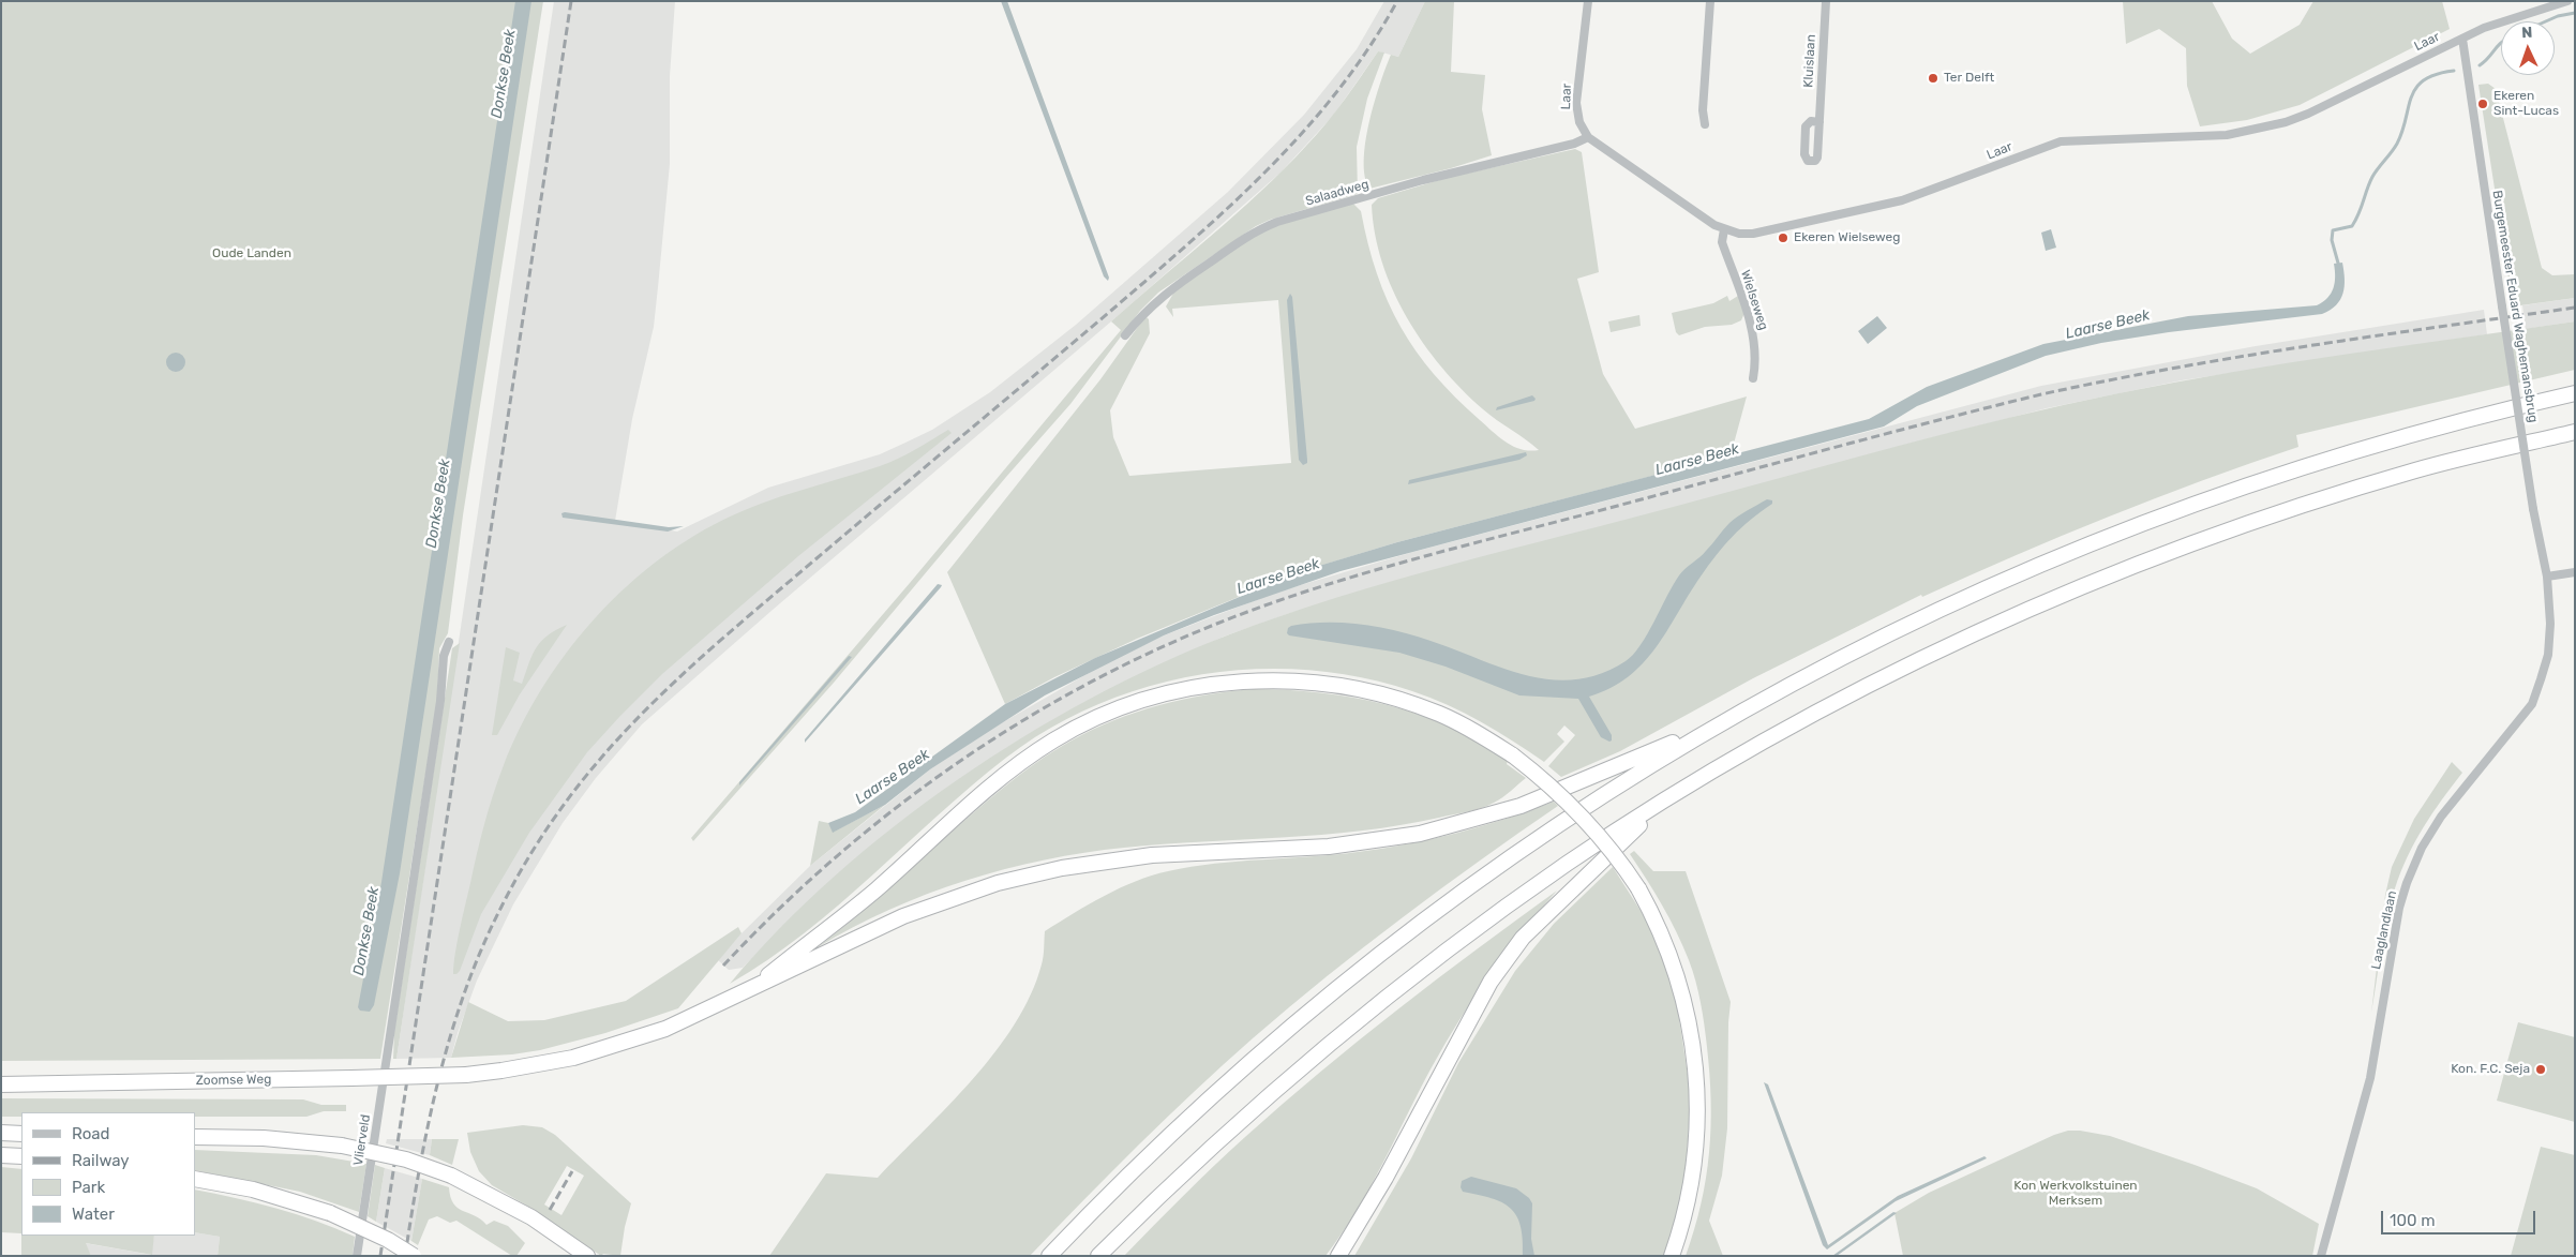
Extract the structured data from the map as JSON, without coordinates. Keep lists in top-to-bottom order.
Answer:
{
  "streets": {
    "highway": ["Zoomse Weg"],
    "street": [
      "Laar",
      "Kluislaan",
      "Salaadweg",
      "Wielseweg",
      "Burgemeester Eduard Waghemansbrug",
      "Laaglandlaan",
      "Vlierveld"
    ]
  },
  "crossings": [
    ["Laar", "Salaadweg"],
    ["Laar", "Wielseweg"],
    ["Laar", "Burgemeester Eduard Waghemansbrug"],
    ["Burgemeester Eduard Waghemansbrug", "Laaglandlaan"]
  ],
  "water": ["Donkse Beek", "Laarse Beek"],
  "parks": ["Oude Landen", "Kon Werkvolkstuinen Merksem"],
  "places": [
    "Ter Delft",
    "Ekeren Sint-Lucas",
    "Ekeren Wielseweg",
    "Kon. F.C. Seja"
  ],
  "legend": [
    "Road",
    "Railway",
    "Park",
    "Water"
  ],
  "scale_bar": "100 m",
  "north": "top"
}
